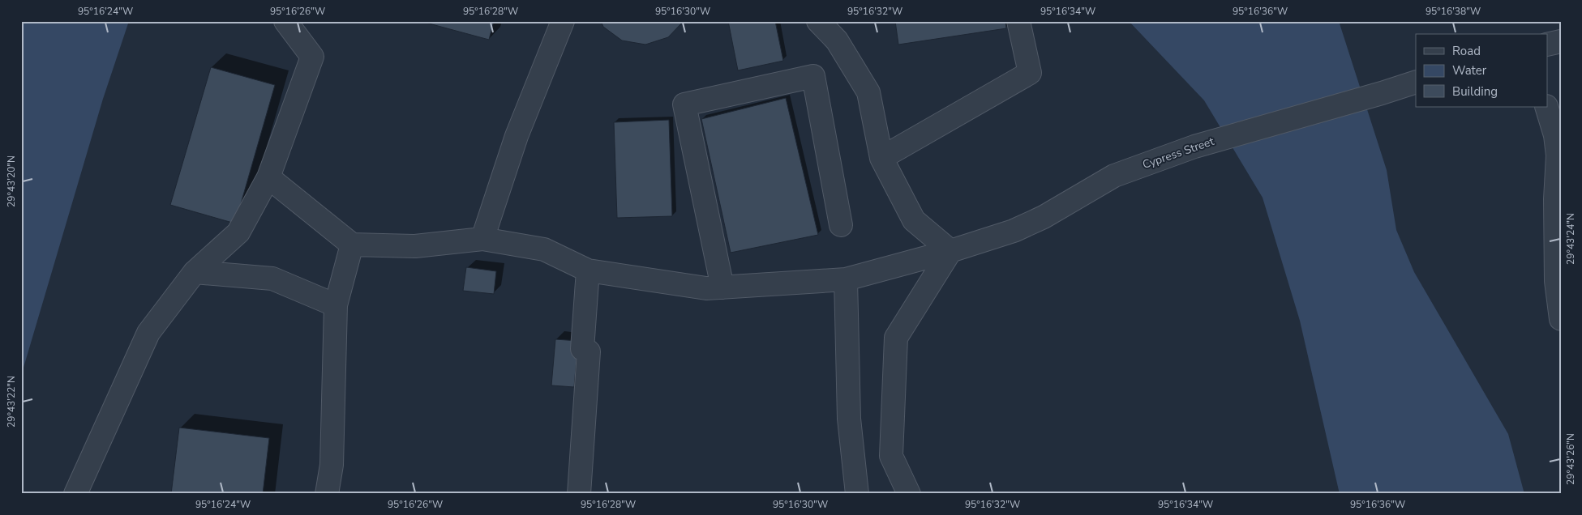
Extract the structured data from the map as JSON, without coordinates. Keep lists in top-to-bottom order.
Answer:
{
  "streets": {
    "street": ["Cypress Street"]
  },
  "legend": ["Road", "Water", "Building"],
  "coordinates": [
    "95°16'24\"W",
    "95°16'26\"W",
    "95°16'28\"W",
    "95°16'30\"W",
    "95°16'32\"W",
    "95°16'34\"W",
    "95°16'36\"W",
    "95°16'38\"W",
    "29°43'20\"N",
    "29°43'24\"N",
    "29°43'22\"N",
    "29°43'26\"N"
  ]
}
